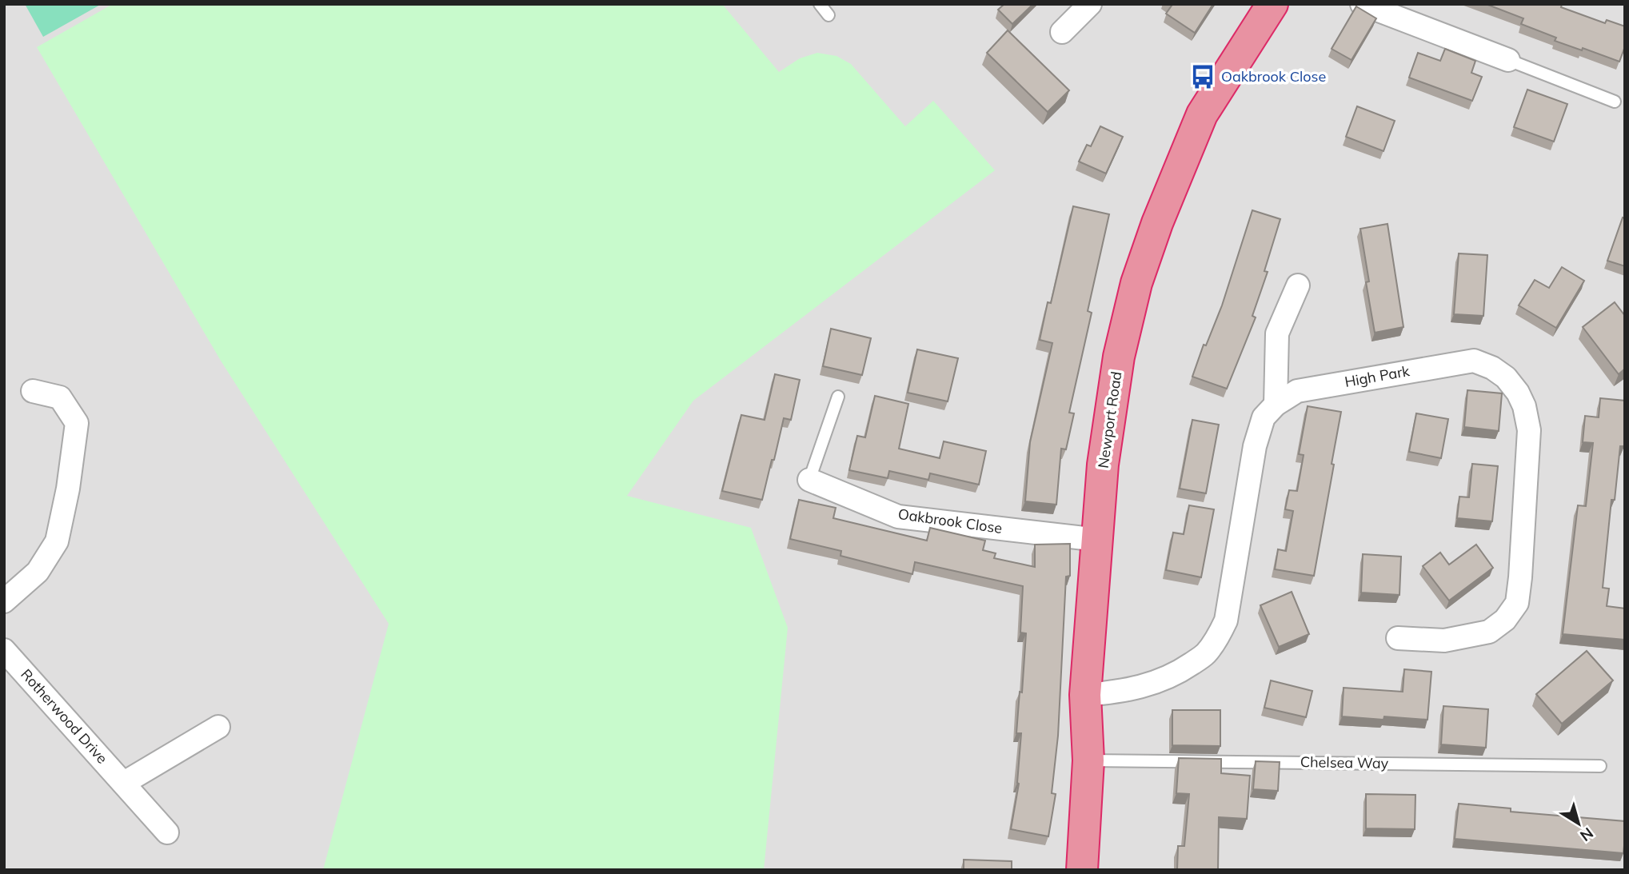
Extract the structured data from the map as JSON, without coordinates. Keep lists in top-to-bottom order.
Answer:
{
  "streets": {
    "highway": ["Newport Road"],
    "street": ["High Park", "Oakbrook Close", "Rotherwood Drive"],
    "lane": ["Chelsea Way"]
  },
  "crossings": [
    ["High Park", "Newport Road"],
    ["Newport Road", "Oakbrook Close"],
    ["Newport Road", "Chelsea Way"]
  ],
  "places": {
    "bus stop": ["Oakbrook Close"]
  },
  "north": "bottom right"
}
